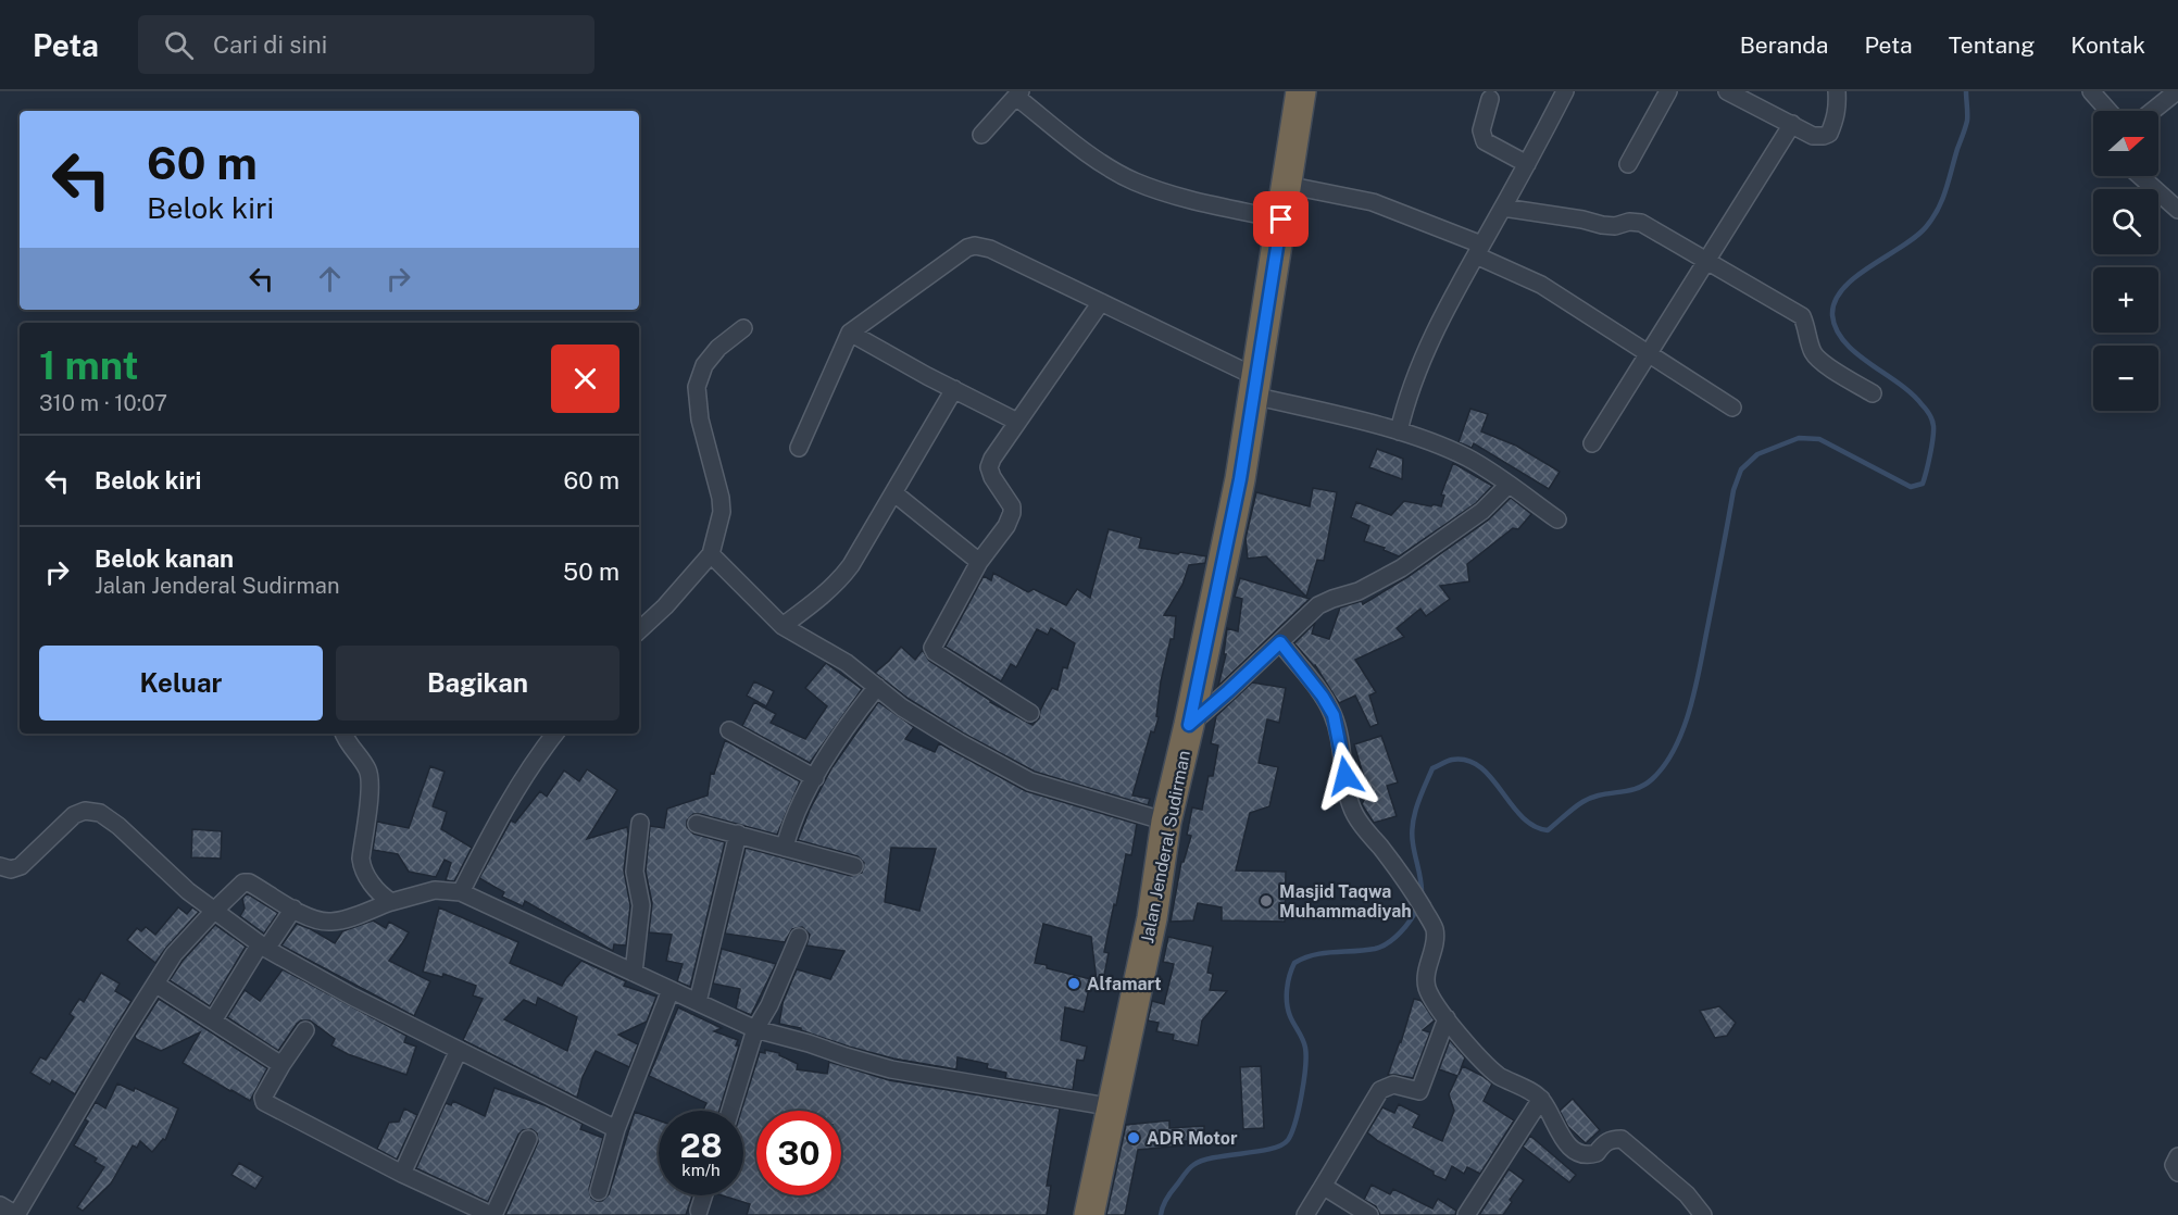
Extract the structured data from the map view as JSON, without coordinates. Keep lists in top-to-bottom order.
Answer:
{
  "streets": {
    "highway": ["Jalan Jenderal Sudirman"]
  },
  "places": ["Masjid Taqwa Muhammadiyah", "Alfamart", "ADR Motor"],
  "north": "right",
  "page": {
    "header": "Peta",
    "search": "Cari di sini",
    "nav": [
      "Beranda",
      "Peta",
      "Tentang",
      "Kontak"
    ],
    "map_buttons": ["+", "−"],
    "turn": ["60 m", "Belok kiri"],
    "heading": ["1 mnt", "310 m · 10:07"],
    "list": [
      {
        "name": "Belok kiri",
        "value": "60 m"
      },
      {
        "name": "Belok kanan",
        "note": "Jalan Jenderal Sudirman",
        "value": "50 m"
      }
    ],
    "buttons": ["Keluar", "Bagikan"],
    "speed": "28 km/h",
    "limit": "30"
  }
}
